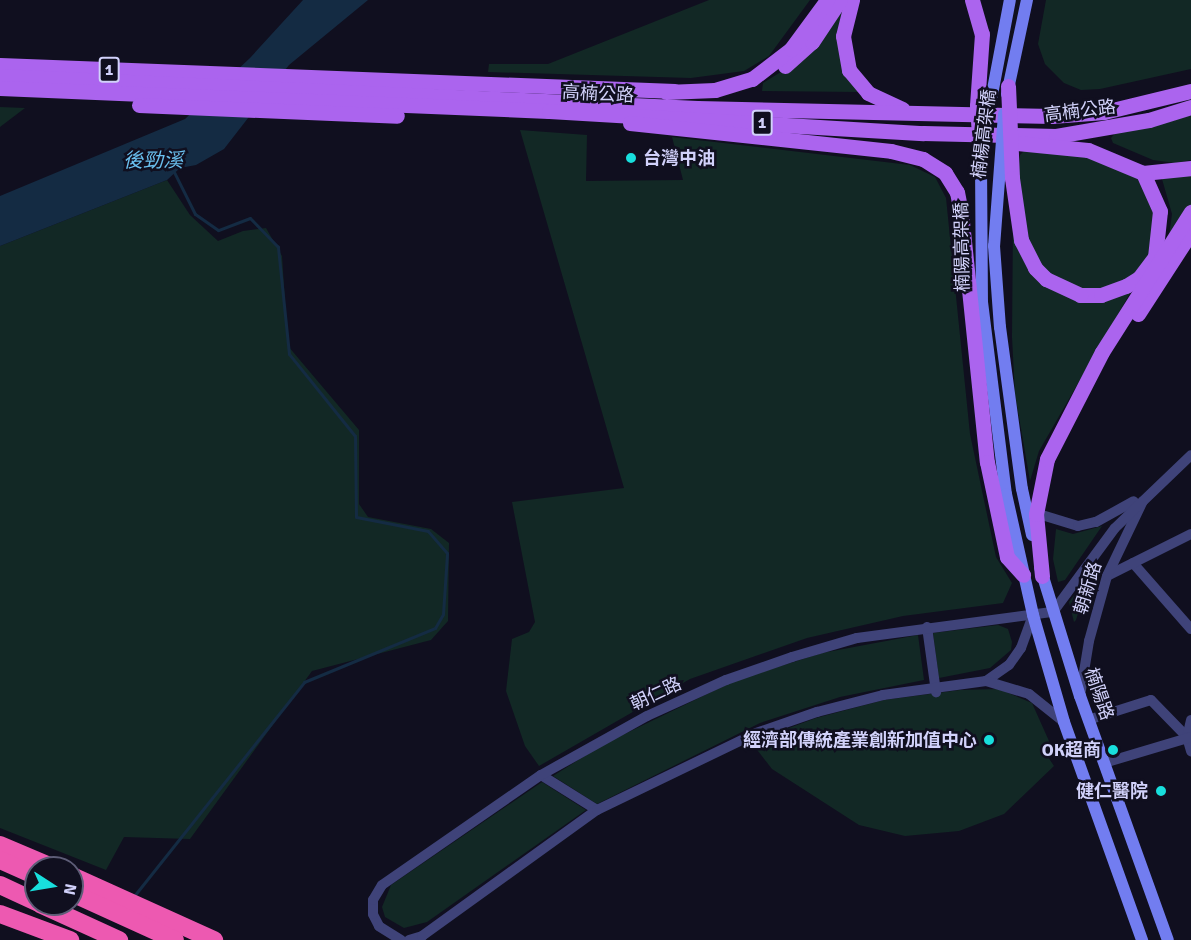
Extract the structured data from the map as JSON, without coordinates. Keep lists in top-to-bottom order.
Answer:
{
  "streets": {
    "main road": ["1", "高楠公路"],
    "street": [
      "楠楊高架橋",
      "楠陽高架橋",
      "朝新路",
      "朝仁路",
      "楠陽路"
    ]
  },
  "crossings": [
    ["楠楊高架橋", "朝新路"],
    ["朝新路", "朝仁路"],
    ["朝新路", "楠陽路"],
    ["朝仁路", "楠陽路"]
  ],
  "water": ["後勁溪"],
  "places": [
    "台灣中油",
    "經濟部傳統產業創新加值中心",
    "OK超商",
    "健仁醫院"
  ],
  "north": "right"
}
